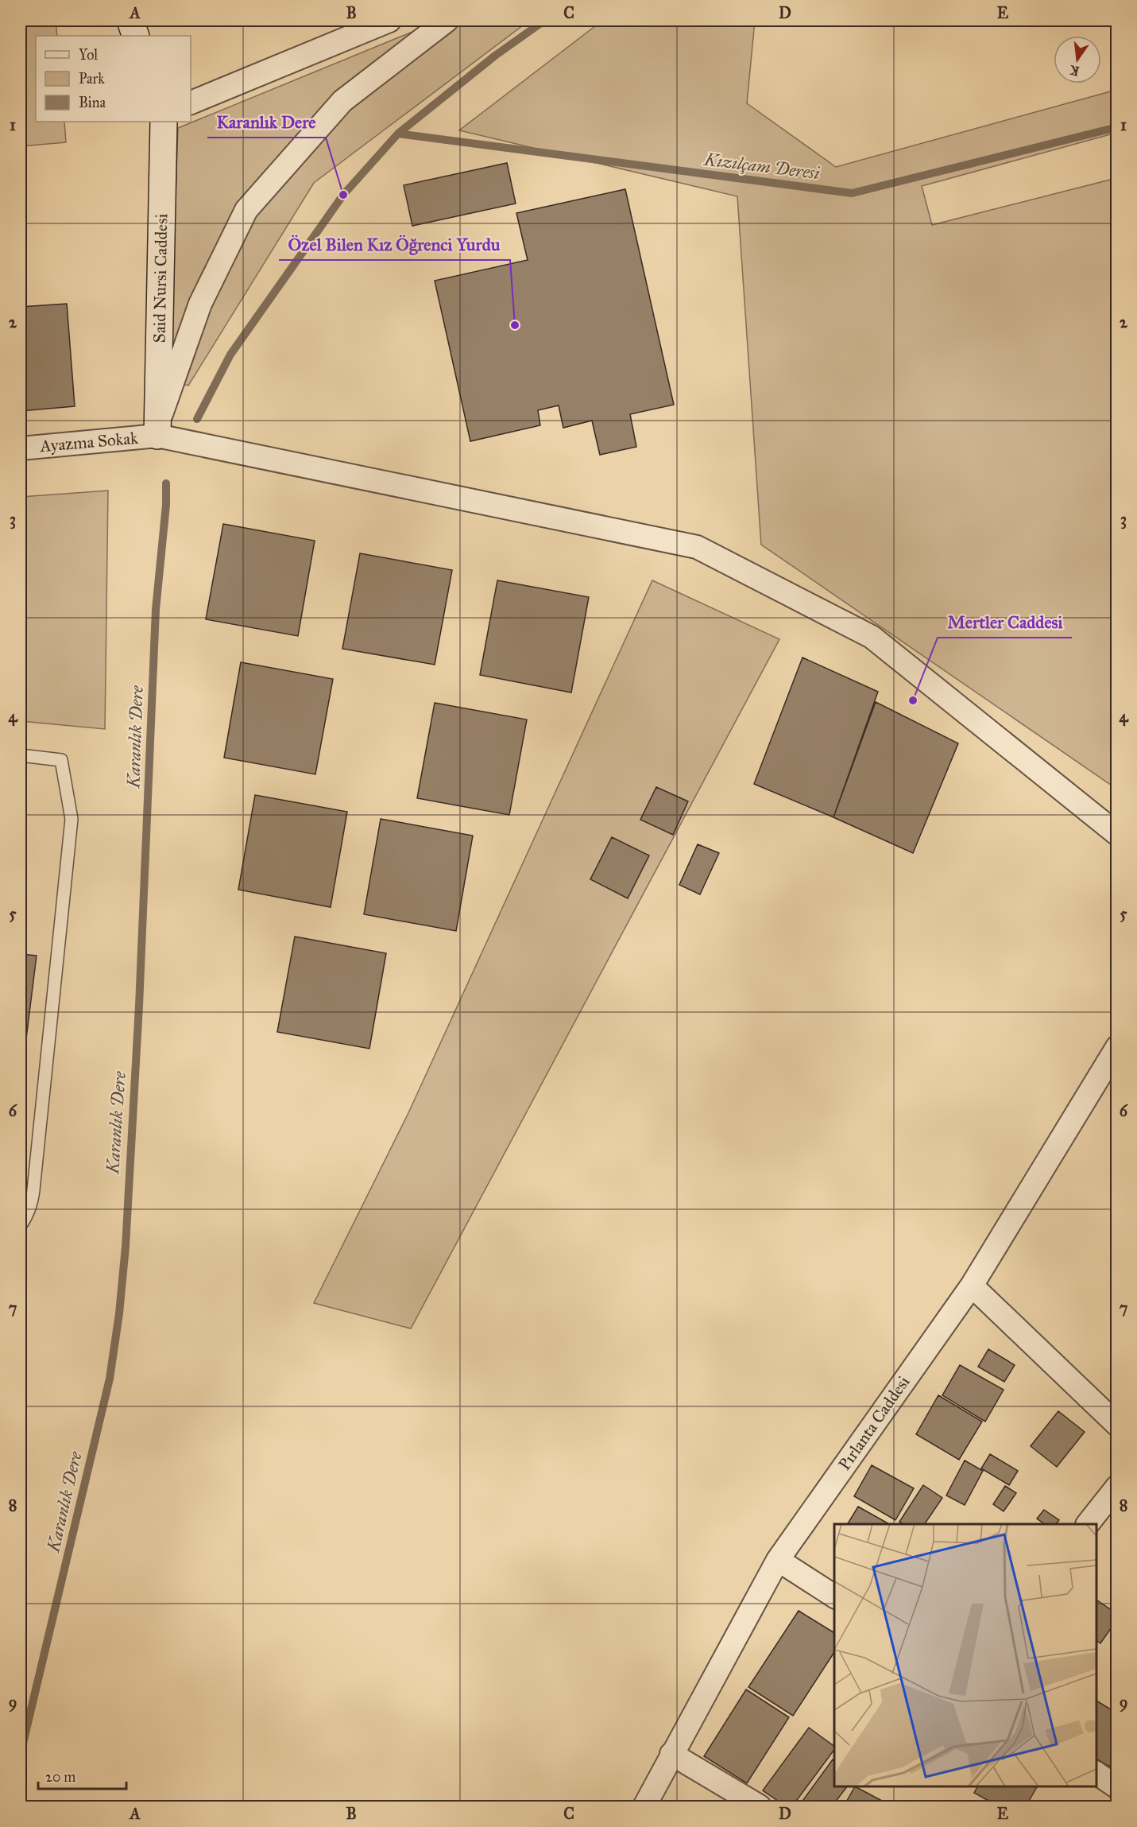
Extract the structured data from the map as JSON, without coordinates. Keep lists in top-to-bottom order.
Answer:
{
  "streets": {
    "street": ["Said Nursi Caddesi", "Ayazma Sokak", "Pırlanta Caddesi"]
  },
  "crossings": [
    ["Said Nursi Caddesi", "Ayazma Sokak"]
  ],
  "water": ["Kızılçam Deresi", "Karanlık Dere"],
  "places": ["Karanlık Dere", "Özel Bilen Kız Öğrenci Yurdu", "Mertler Caddesi"],
  "legend": ["Yol", "Park", "Bina"],
  "scale_bar": "20 m",
  "north": "bottom",
  "grid": {
    "columns": [
      "A",
      "B",
      "C",
      "D",
      "E"
    ],
    "rows": [
      "1",
      "2",
      "3",
      "4",
      "5",
      "6",
      "7",
      "8",
      "9"
    ]
  }
}
